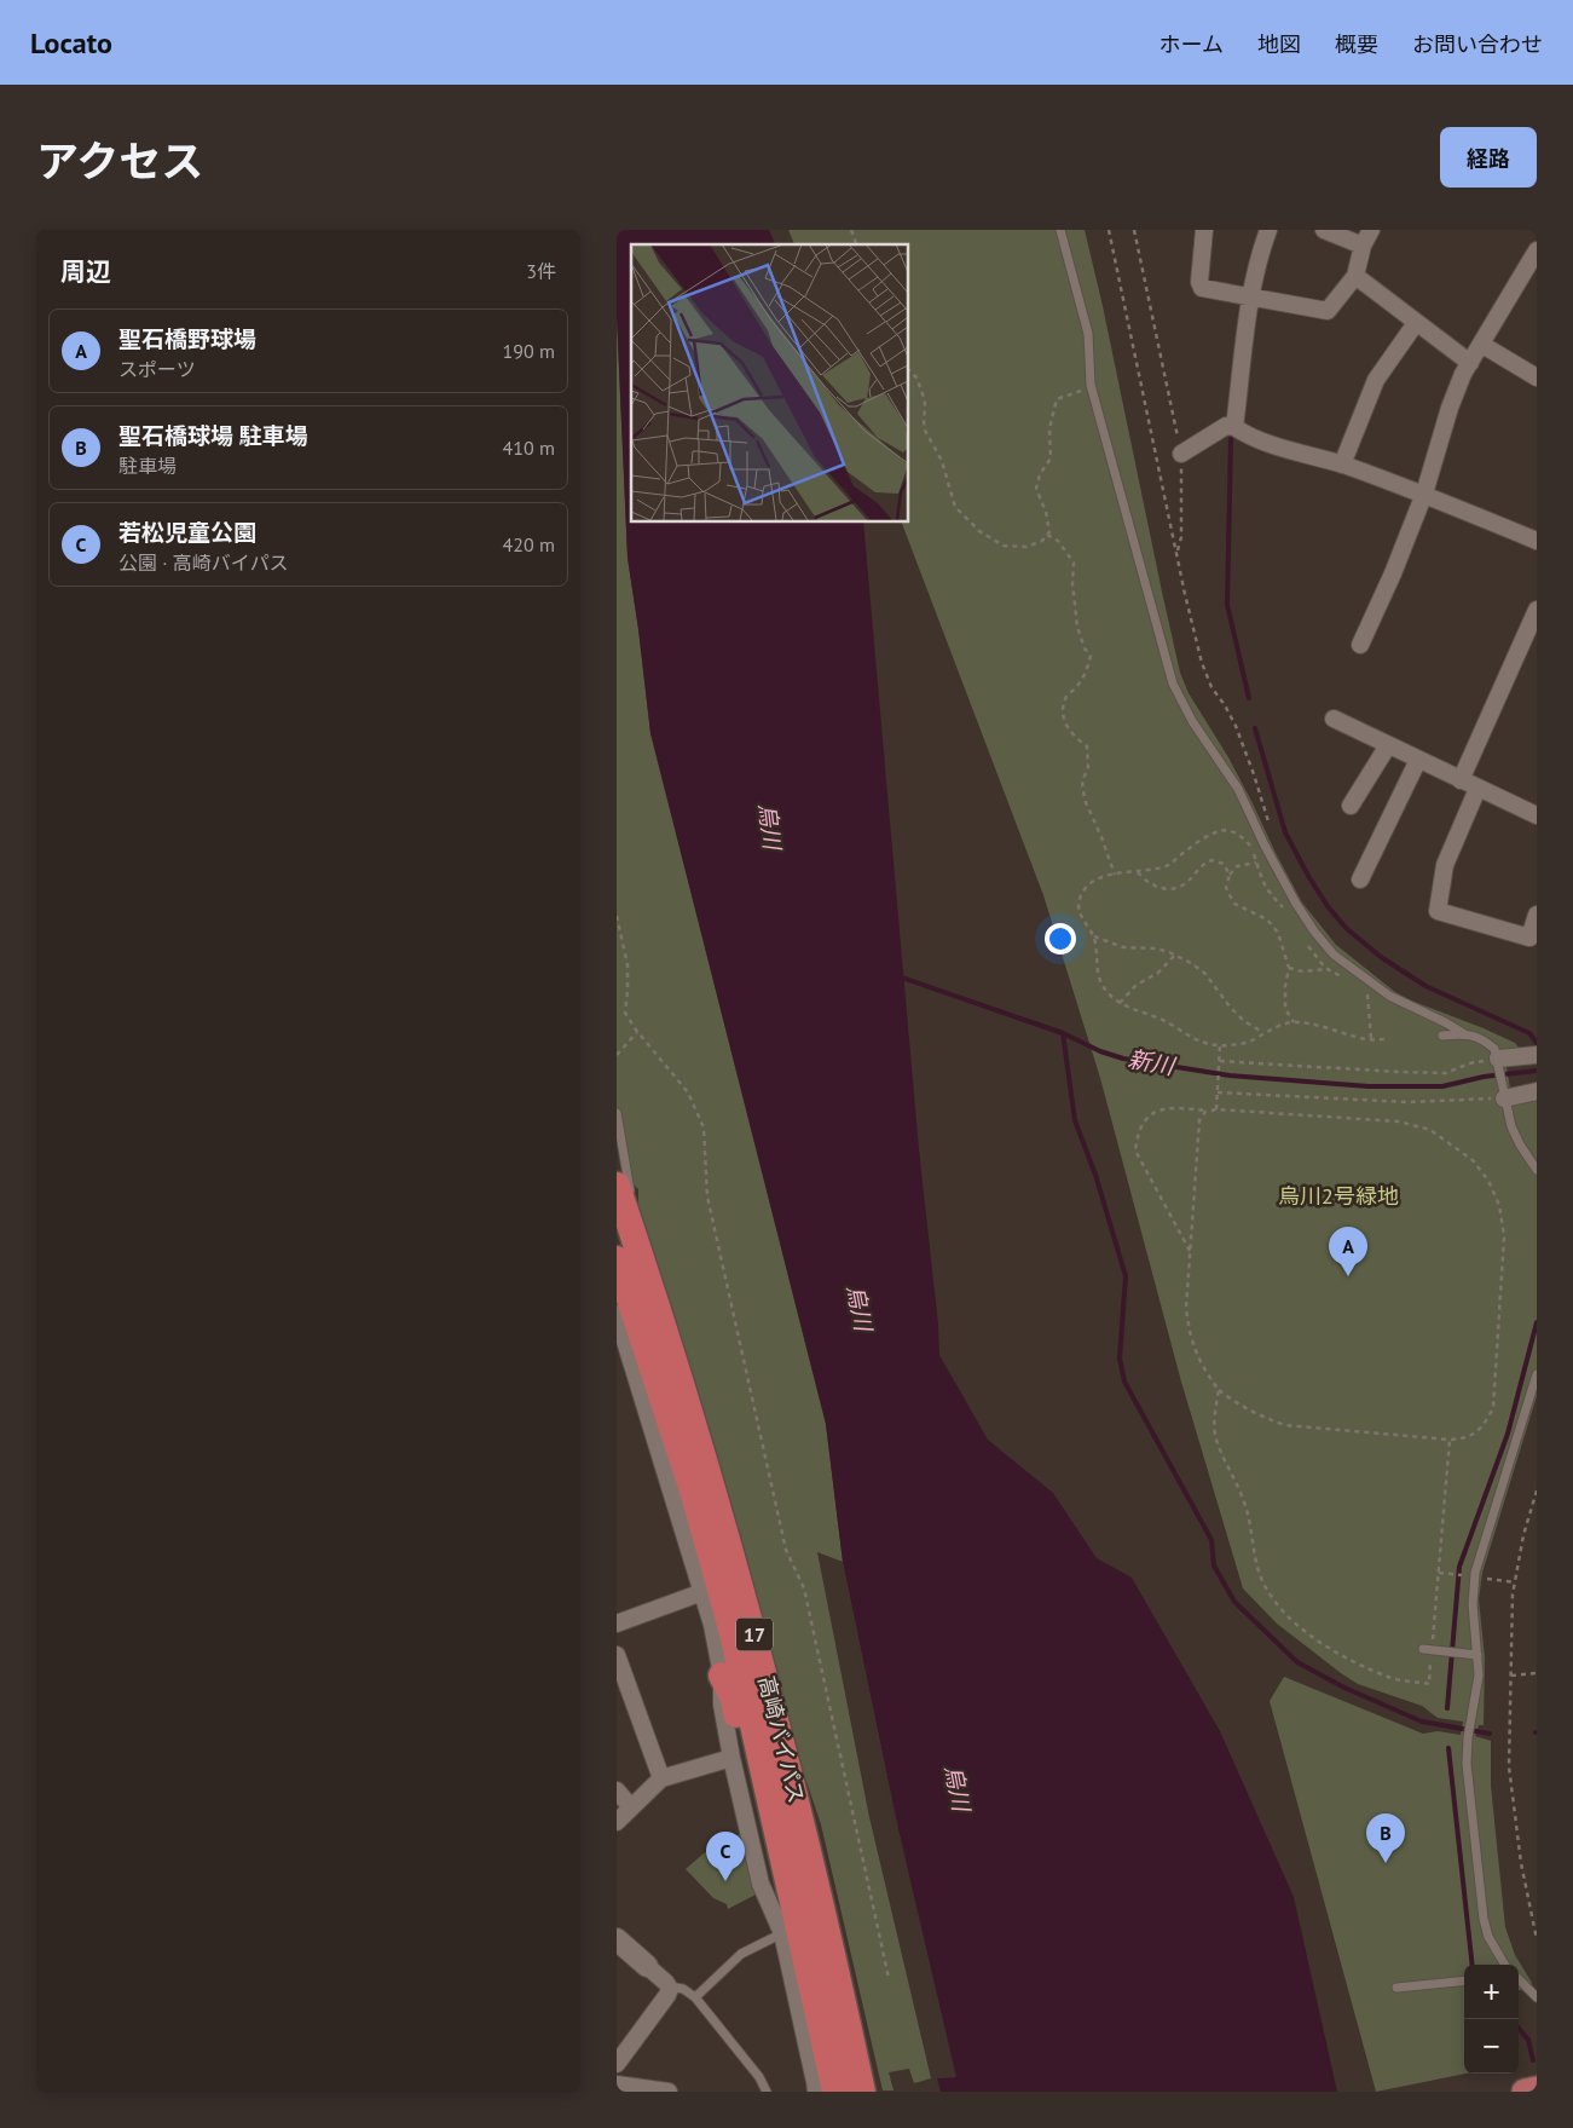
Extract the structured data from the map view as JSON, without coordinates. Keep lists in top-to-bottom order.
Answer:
{
  "streets": {
    "highway": ["17", "高崎バイパス"]
  },
  "water": ["烏川", "新川"],
  "parks": ["烏川2号緑地"],
  "page": {
    "header": "Locato",
    "nav": [
      "ホーム",
      "地図",
      "概要",
      "お問い合わせ"
    ],
    "title": "アクセス",
    "buttons": "経路",
    "heading": ["周辺", "3件"],
    "list": [
      {
        "mark": "A",
        "name": "聖石橋野球場",
        "note": "スポーツ",
        "value": "190 m"
      },
      {
        "mark": "B",
        "name": "聖石橋球場 駐車場",
        "note": "駐車場",
        "value": "410 m"
      },
      {
        "mark": "C",
        "name": "若松児童公園",
        "note": "公園 · 高崎バイパス",
        "value": "420 m"
      }
    ],
    "pins": ["A", "B", "C"],
    "map_buttons": ["+", "−"]
  }
}
